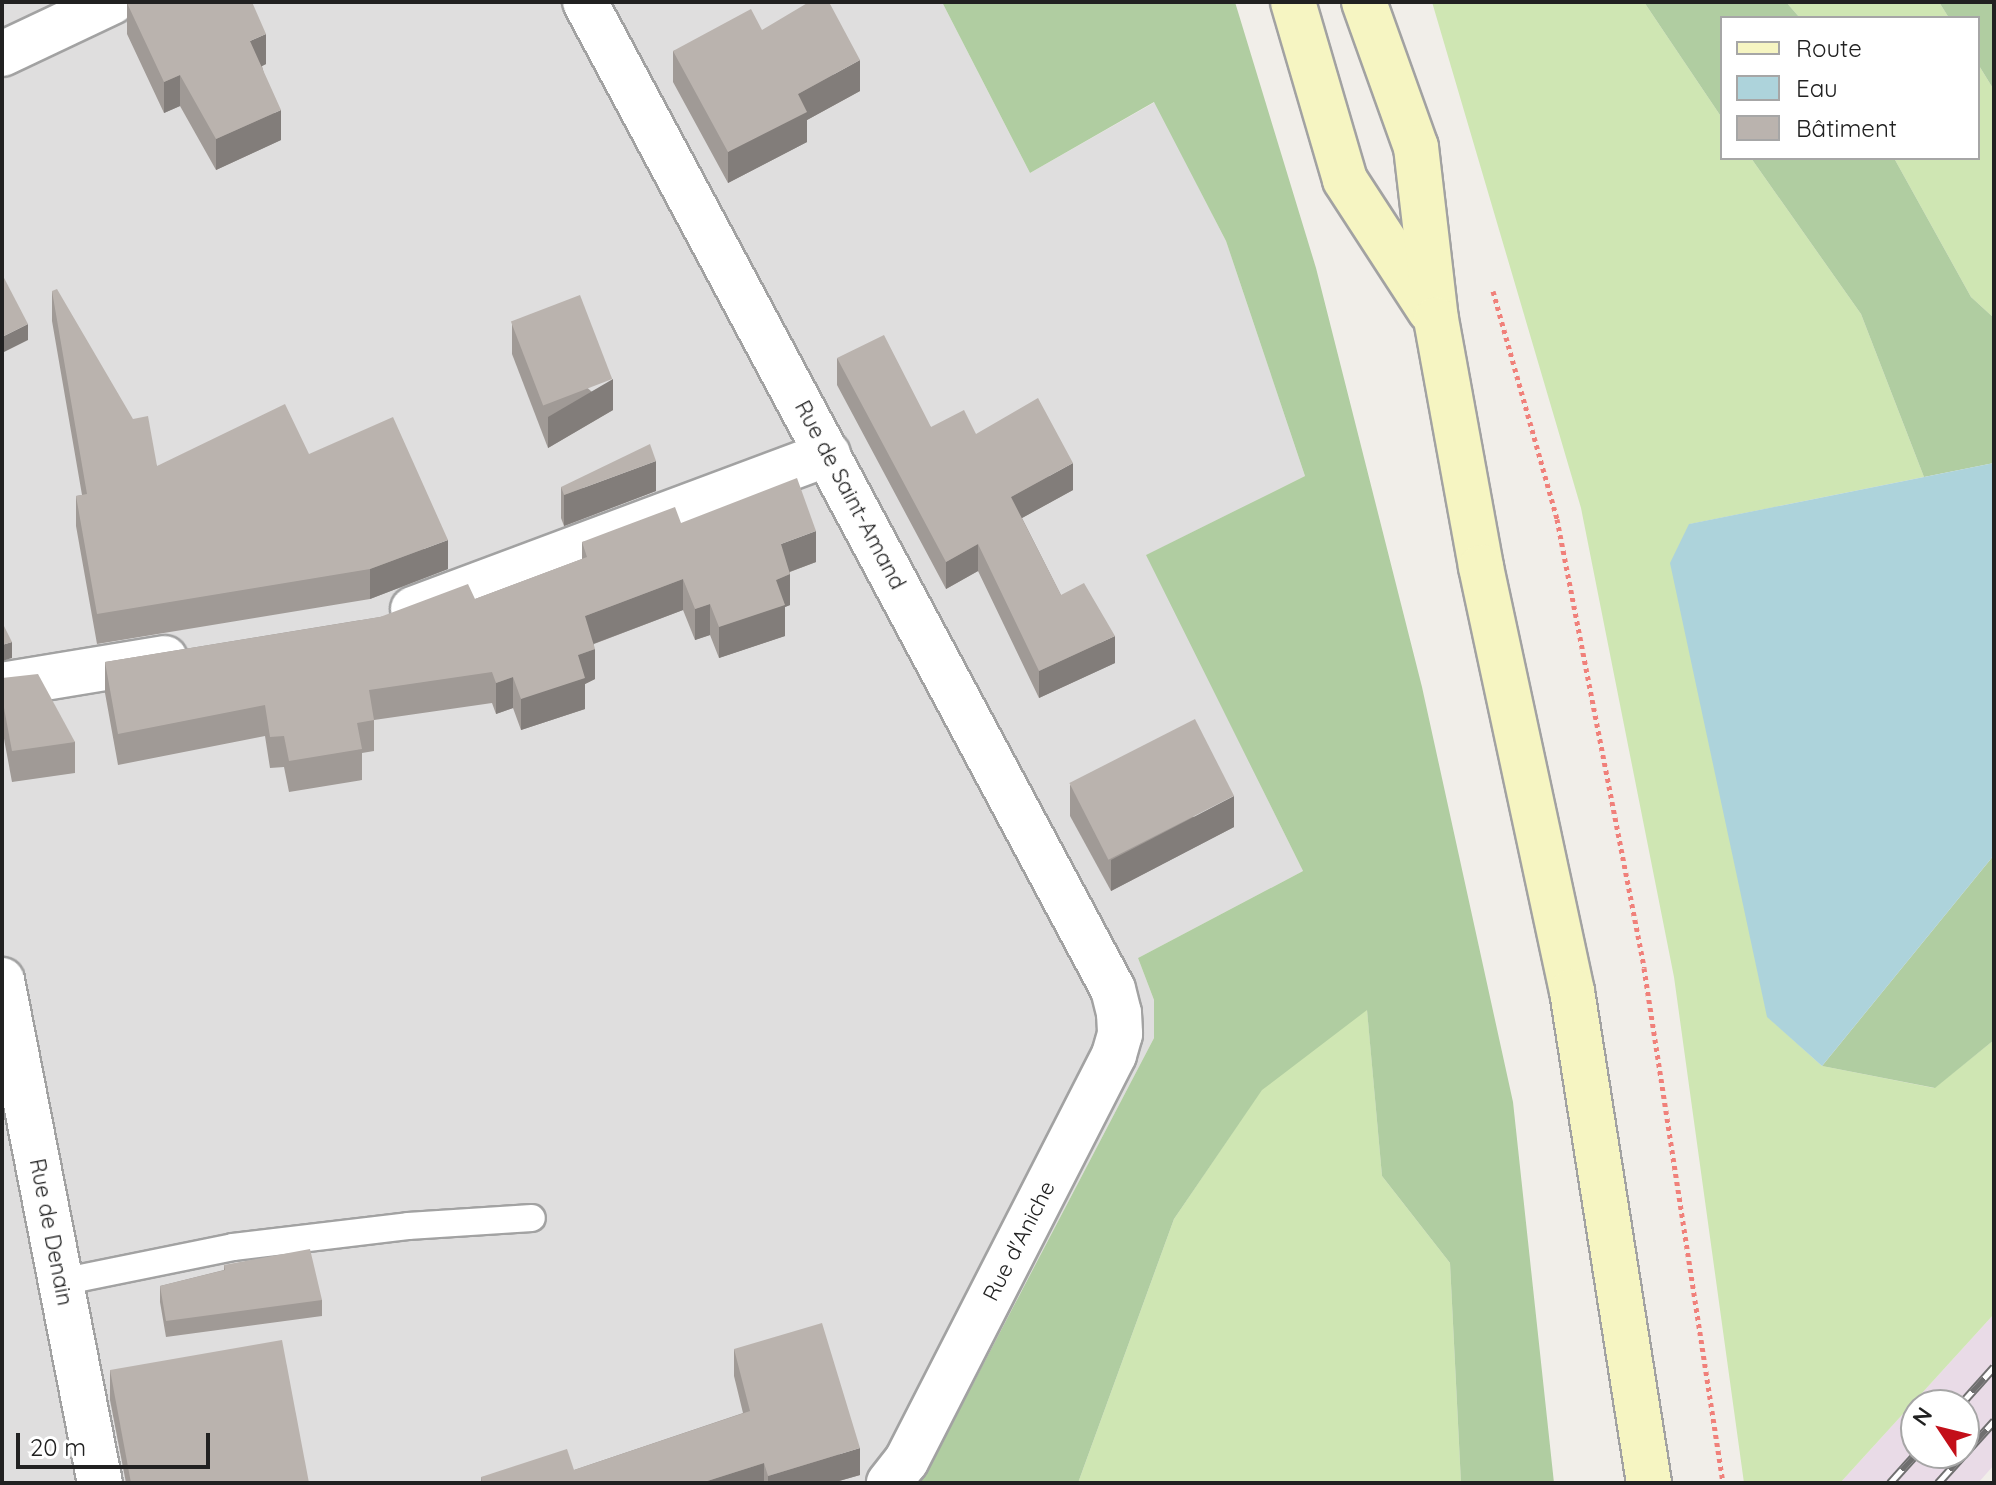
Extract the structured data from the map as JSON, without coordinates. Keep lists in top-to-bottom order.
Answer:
{
  "streets": {
    "street": ["Rue de Saint-Amand", "Rue de Denain", "Rue d'Aniche"]
  },
  "crossings": [
    ["Rue de Saint-Amand", "Rue d'Aniche"]
  ],
  "legend": ["Route", "Eau", "Bâtiment"],
  "scale_bar": "20 m",
  "north": "top left"
}
